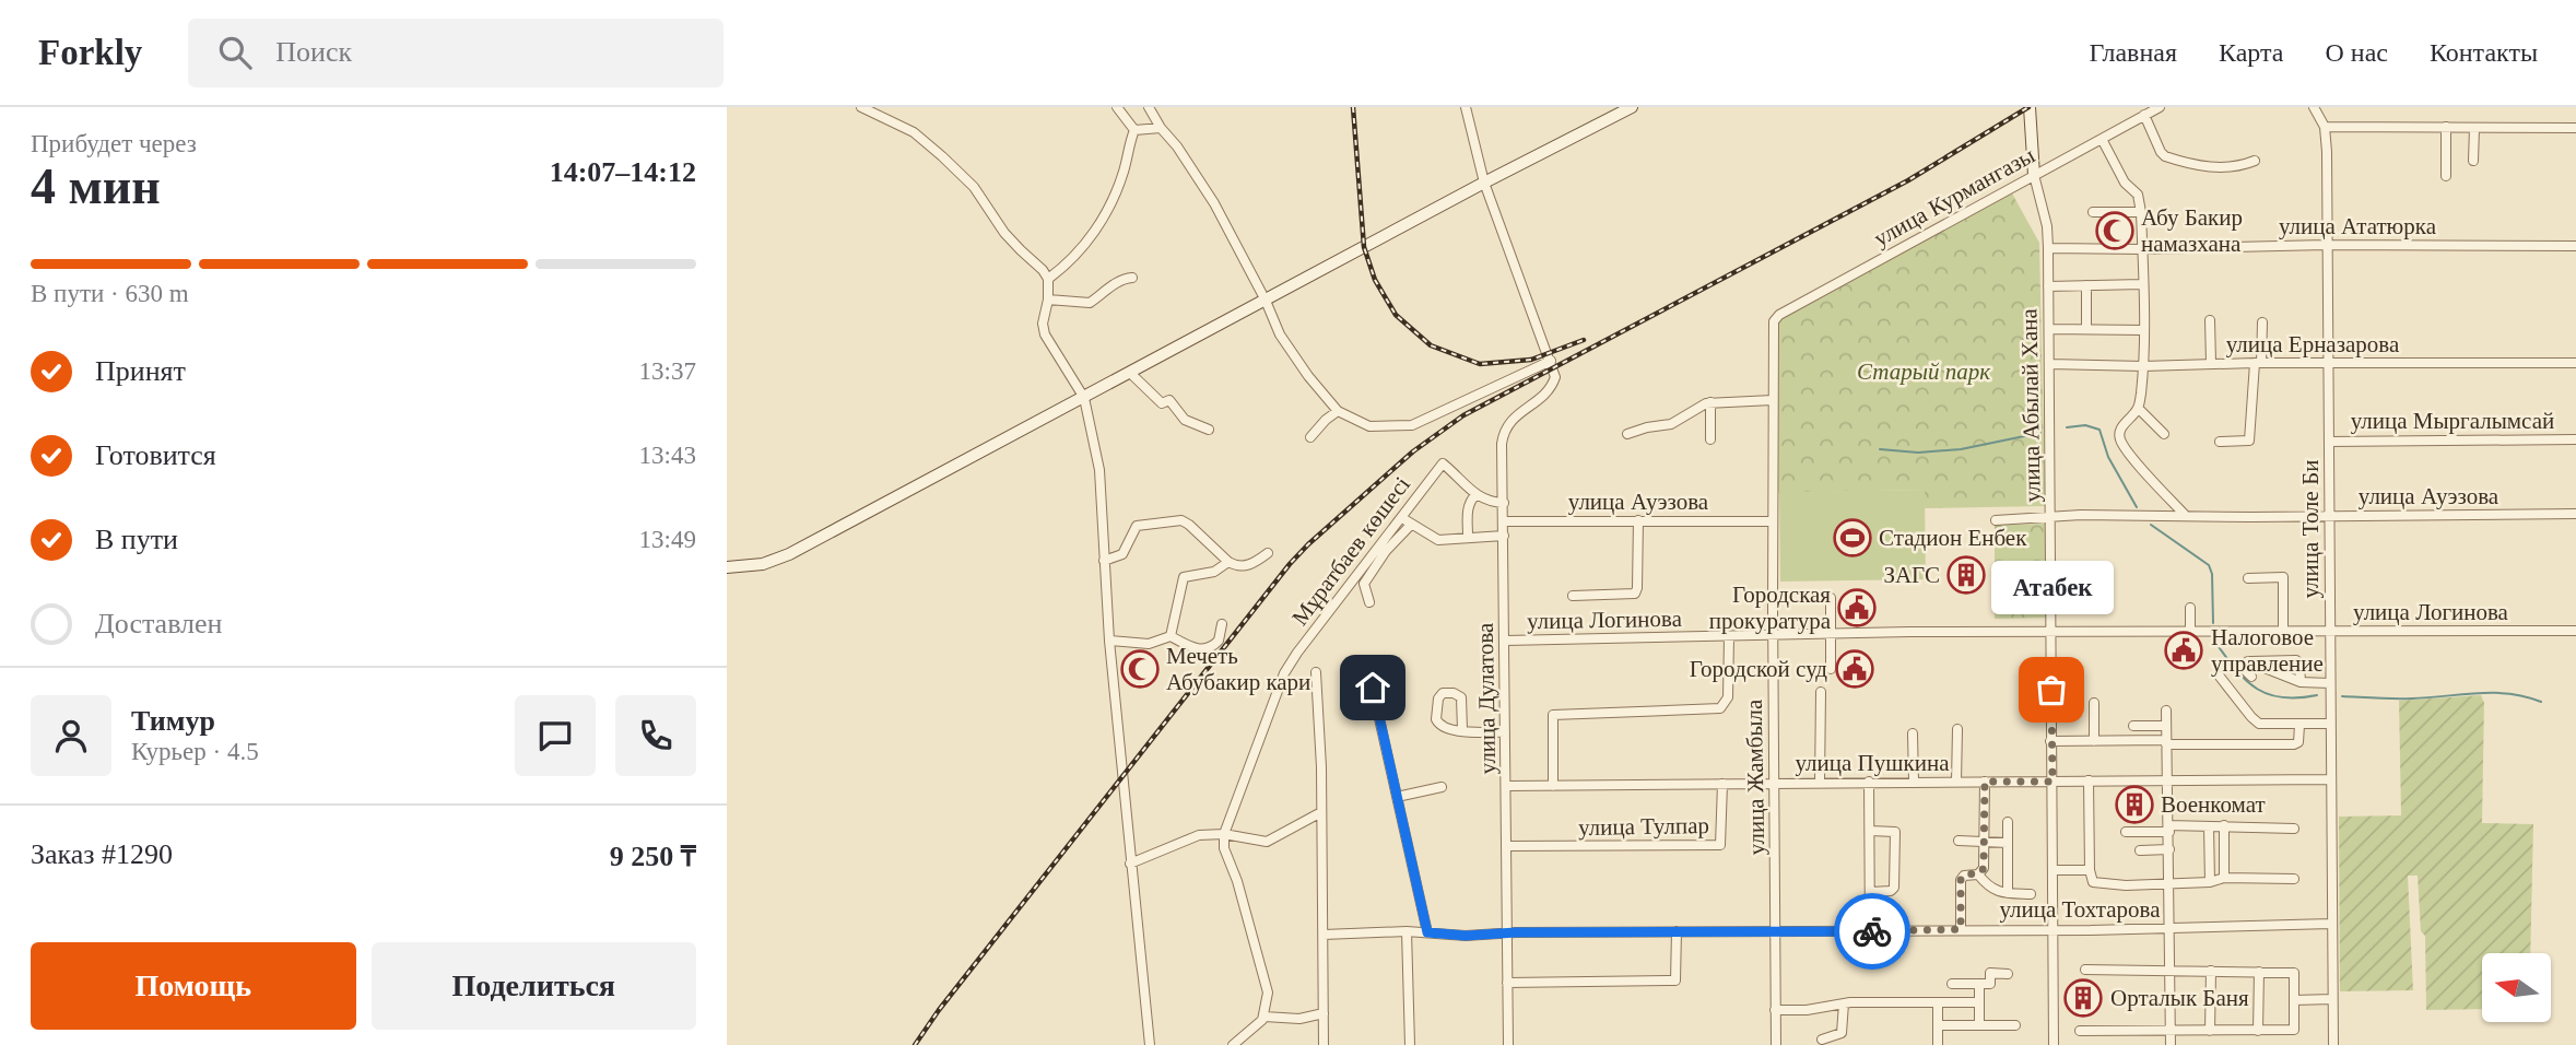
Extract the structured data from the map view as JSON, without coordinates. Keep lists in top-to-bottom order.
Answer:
{
  "streets": {
    "street": [
      "улица Курмангазы",
      "улица Ататюрка",
      "улица Ерназарова",
      "улица Абылай Хана",
      "улица Мыргалымсай",
      "улица Ауэзова",
      "улица Толе Би",
      "Мұратбаев көшесі",
      "улица Логинова",
      "улица Дулатова",
      "улица Пушкина",
      "улица Жамбыла",
      "улица Тулпар",
      "улица Тохтарова"
    ]
  },
  "crossings": [
    ["улица Курмангазы", "улица Абылай Хана"],
    ["улица Курмангазы", "улица Жамбыла"],
    ["улица Ататюрка", "улица Абылай Хана"],
    ["улица Ататюрка", "улица Толе Би"],
    ["улица Ерназарова", "улица Абылай Хана"],
    ["улица Ерназарова", "улица Толе Би"],
    ["улица Абылай Хана", "улица Ауэзова"],
    ["улица Абылай Хана", "улица Логинова"],
    ["улица Абылай Хана", "улица Пушкина"],
    ["улица Абылай Хана", "улица Тохтарова"],
    ["улица Мыргалымсай", "улица Толе Би"],
    ["улица Ауэзова", "улица Толе Би"],
    ["улица Ауэзова", "улица Дулатова"],
    ["улица Ауэзова", "улица Жамбыла"],
    ["улица Толе Би", "улица Логинова"],
    ["улица Толе Би", "улица Пушкина"],
    ["улица Толе Би", "улица Тохтарова"],
    ["улица Логинова", "улица Дулатова"],
    ["улица Логинова", "улица Жамбыла"],
    ["улица Дулатова", "улица Пушкина"],
    ["улица Дулатова", "улица Тулпар"],
    ["улица Дулатова", "улица Тохтарова"],
    ["улица Пушкина", "улица Жамбыла"],
    ["улица Пушкина", "улица Тулпар"],
    ["улица Жамбыла", "улица Тохтарова"]
  ],
  "parks": ["Старый парк"],
  "places": {
    "mosque": ["Абу Бакир намазхана", "Мечеть Абубакир кари"],
    "sports": ["Стадион Енбек"],
    "building": ["ЗАГС", "Военкомат", "Орталык Баня"],
    "public building": ["Городская прокуратура", "Налоговое управление", "Городской суд"],
    "other": ["Атабек"]
  },
  "north": "left",
  "page": {
    "header": "Forkly",
    "search": "Поиск",
    "nav": [
      "Главная",
      "Карта",
      "О нас",
      "Контакты"
    ],
    "heading": ["4 мин", "Прибудет через", "14:07–14:12"],
    "panel": [
      "Тимур",
      "Курьер · 4.5",
      "Заказ #1290",
      "9 250 ₸"
    ],
    "bar": "В пути · 630 m",
    "list": [
      ["Принят", "13:37"],
      ["Готовится", "13:43"],
      ["В пути", "13:49"],
      "Доставлен"
    ],
    "bubble": "Атабек",
    "buttons": ["Помощь", "Поделиться"]
  }
}
